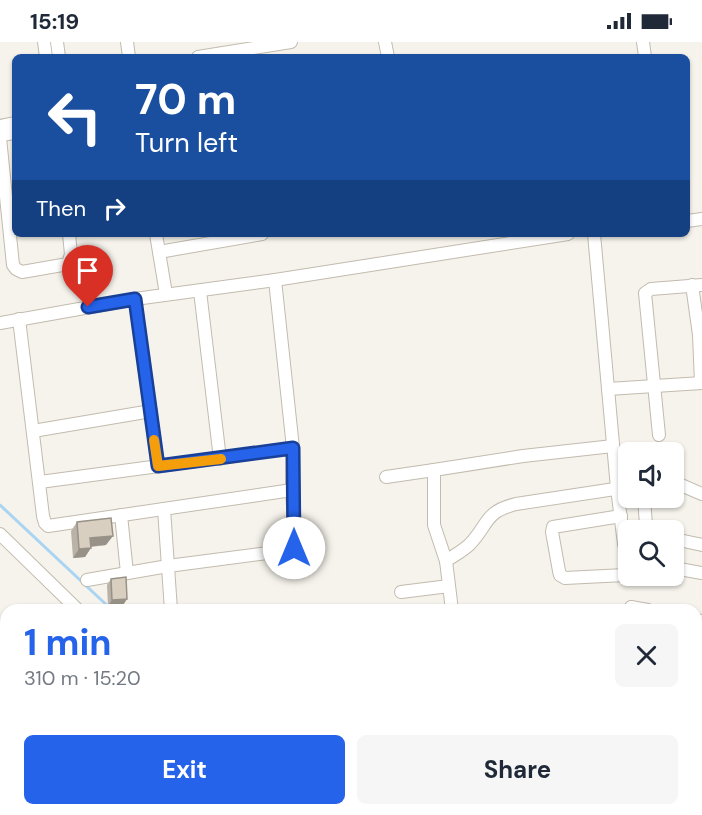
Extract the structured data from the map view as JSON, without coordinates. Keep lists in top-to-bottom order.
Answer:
{
  "page": {
    "status": "15:19",
    "turn": ["70 m", "Turn left"],
    "then": "Then",
    "heading": ["1 min", "310 m · 15:20"],
    "buttons": ["Exit", "Share"]
  }
}
